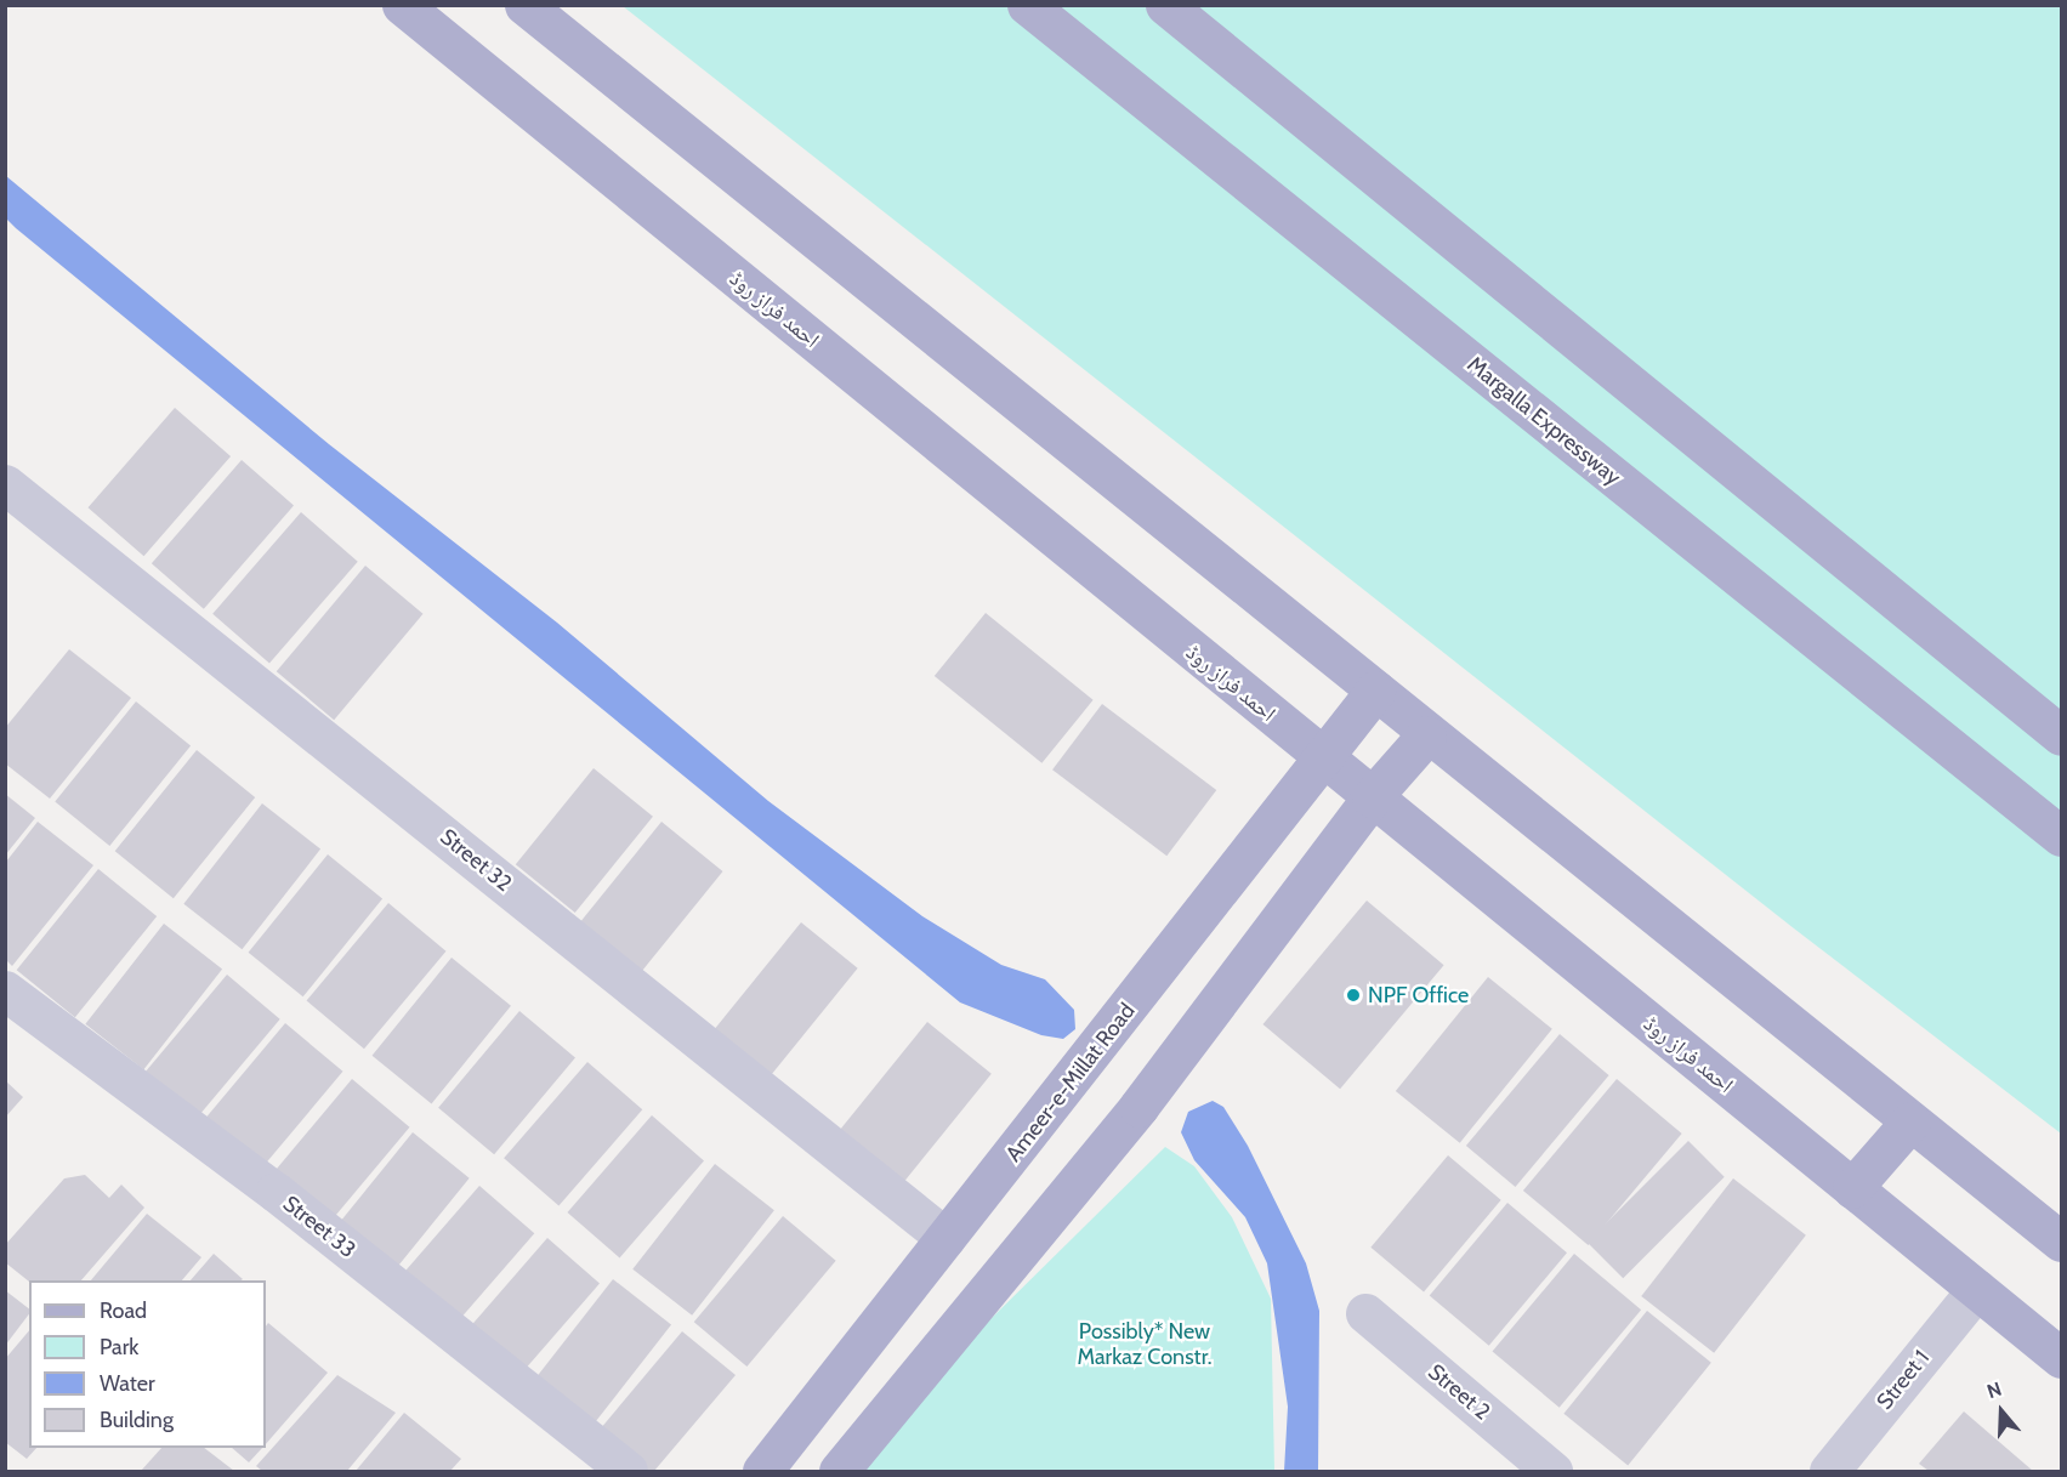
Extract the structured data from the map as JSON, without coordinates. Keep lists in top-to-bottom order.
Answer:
{
  "streets": {
    "main road": ["احمد فراز روڈ", "Margalla Expressway", "Ameer-e-Millat Road"],
    "street": [
      "Street 32",
      "Street 33",
      "Street 1",
      "Street 2"
    ]
  },
  "crossings": [
    ["احمد فراز روڈ", "Ameer-e-Millat Road"],
    ["احمد فراز روڈ", "Street 1"],
    ["Street 32", "Ameer-e-Millat Road"]
  ],
  "parks": ["Possibly* New Markaz Constr."],
  "places": ["NPF Office"],
  "legend": [
    "Road",
    "Park",
    "Water",
    "Building"
  ],
  "north": "top"
}
